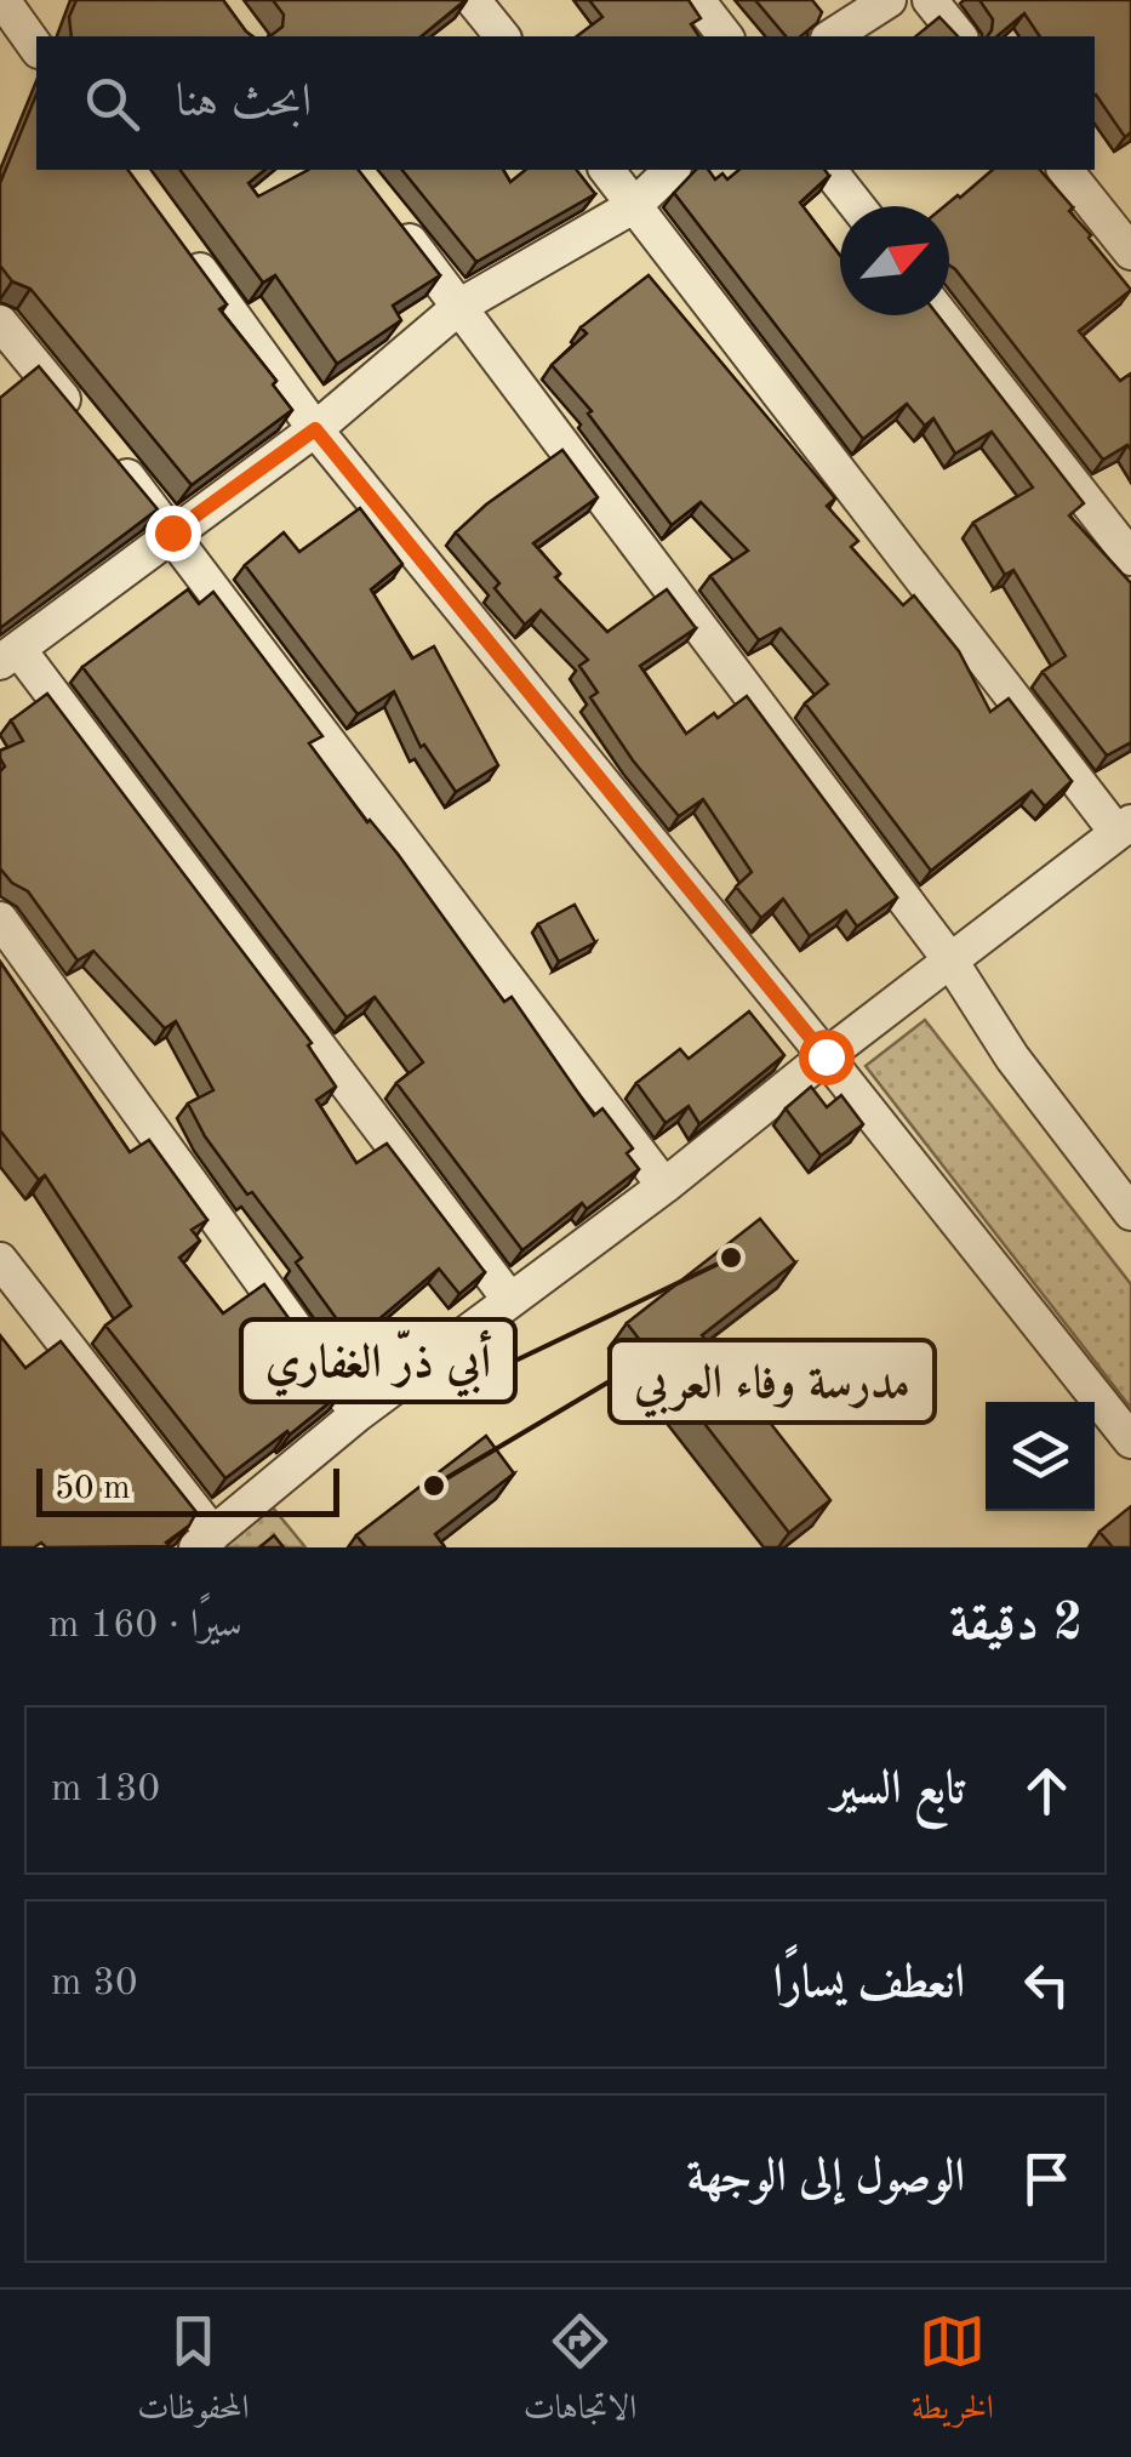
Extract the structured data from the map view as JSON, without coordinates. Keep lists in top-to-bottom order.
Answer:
{
  "places": ["أبي ذرّ الغفاري", "مدرسة وفاء العربي"],
  "scale_bar": "50 m",
  "north": "top right",
  "page": {
    "search": "ابحث هنا",
    "scale": "50 m",
    "heading": ["2 دقيقة", "سيرًا · 160 m"],
    "list": [
      ["تابع السير", "130 m"],
      ["انعطف يسارًا", "30 m"],
      "الوصول إلى الوجهة"
    ],
    "nav": ["الخريطة", "الاتجاهات", "المحفوظات"]
  }
}
